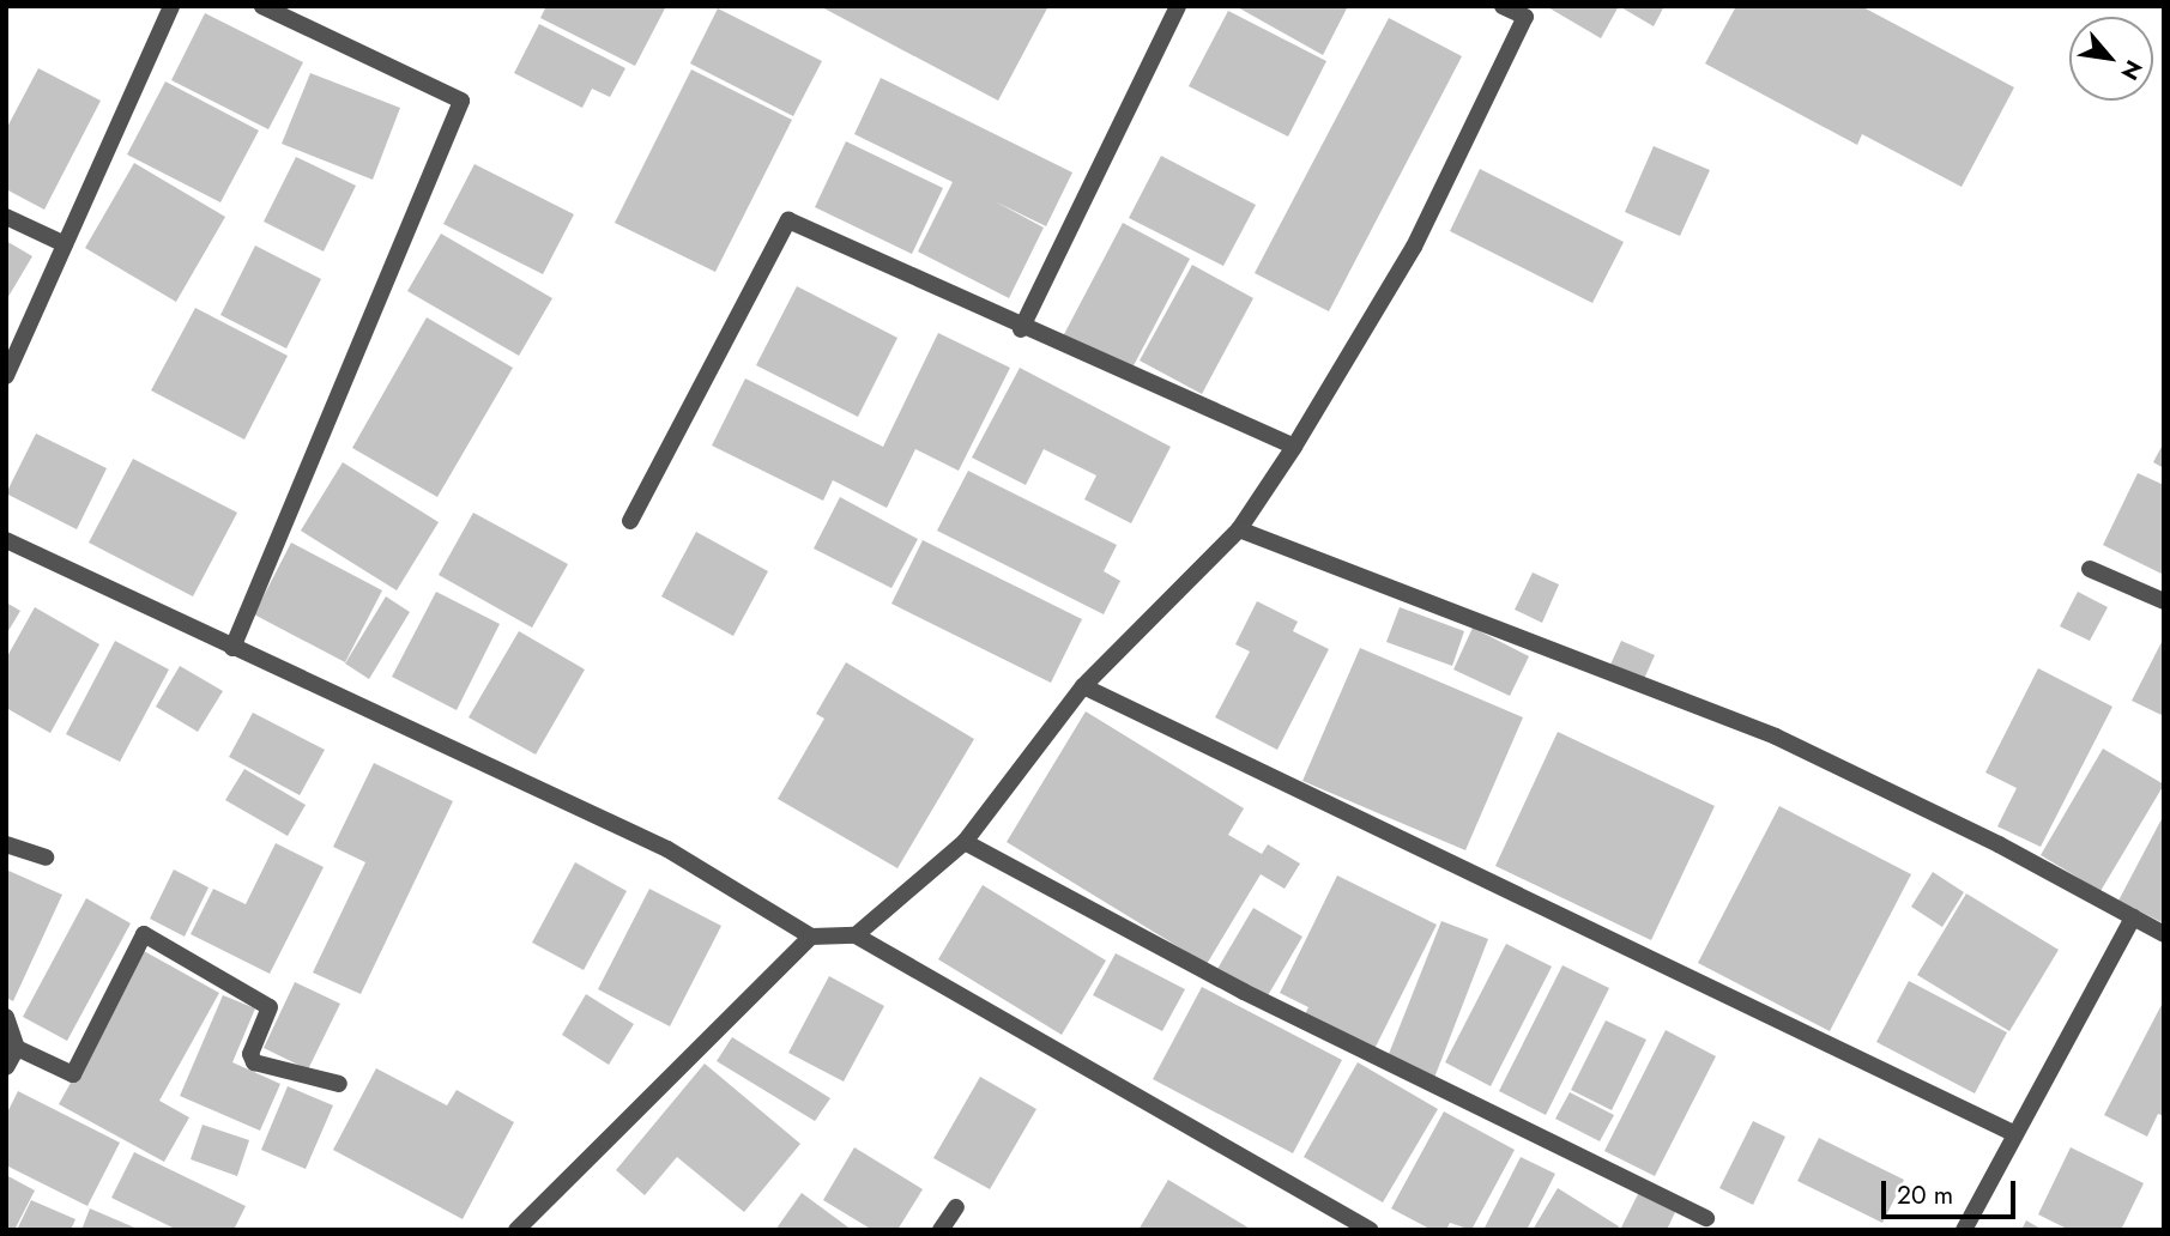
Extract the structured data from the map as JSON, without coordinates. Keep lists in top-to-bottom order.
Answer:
{
  "scale_bar": "20 m",
  "north": "bottom right"
}
